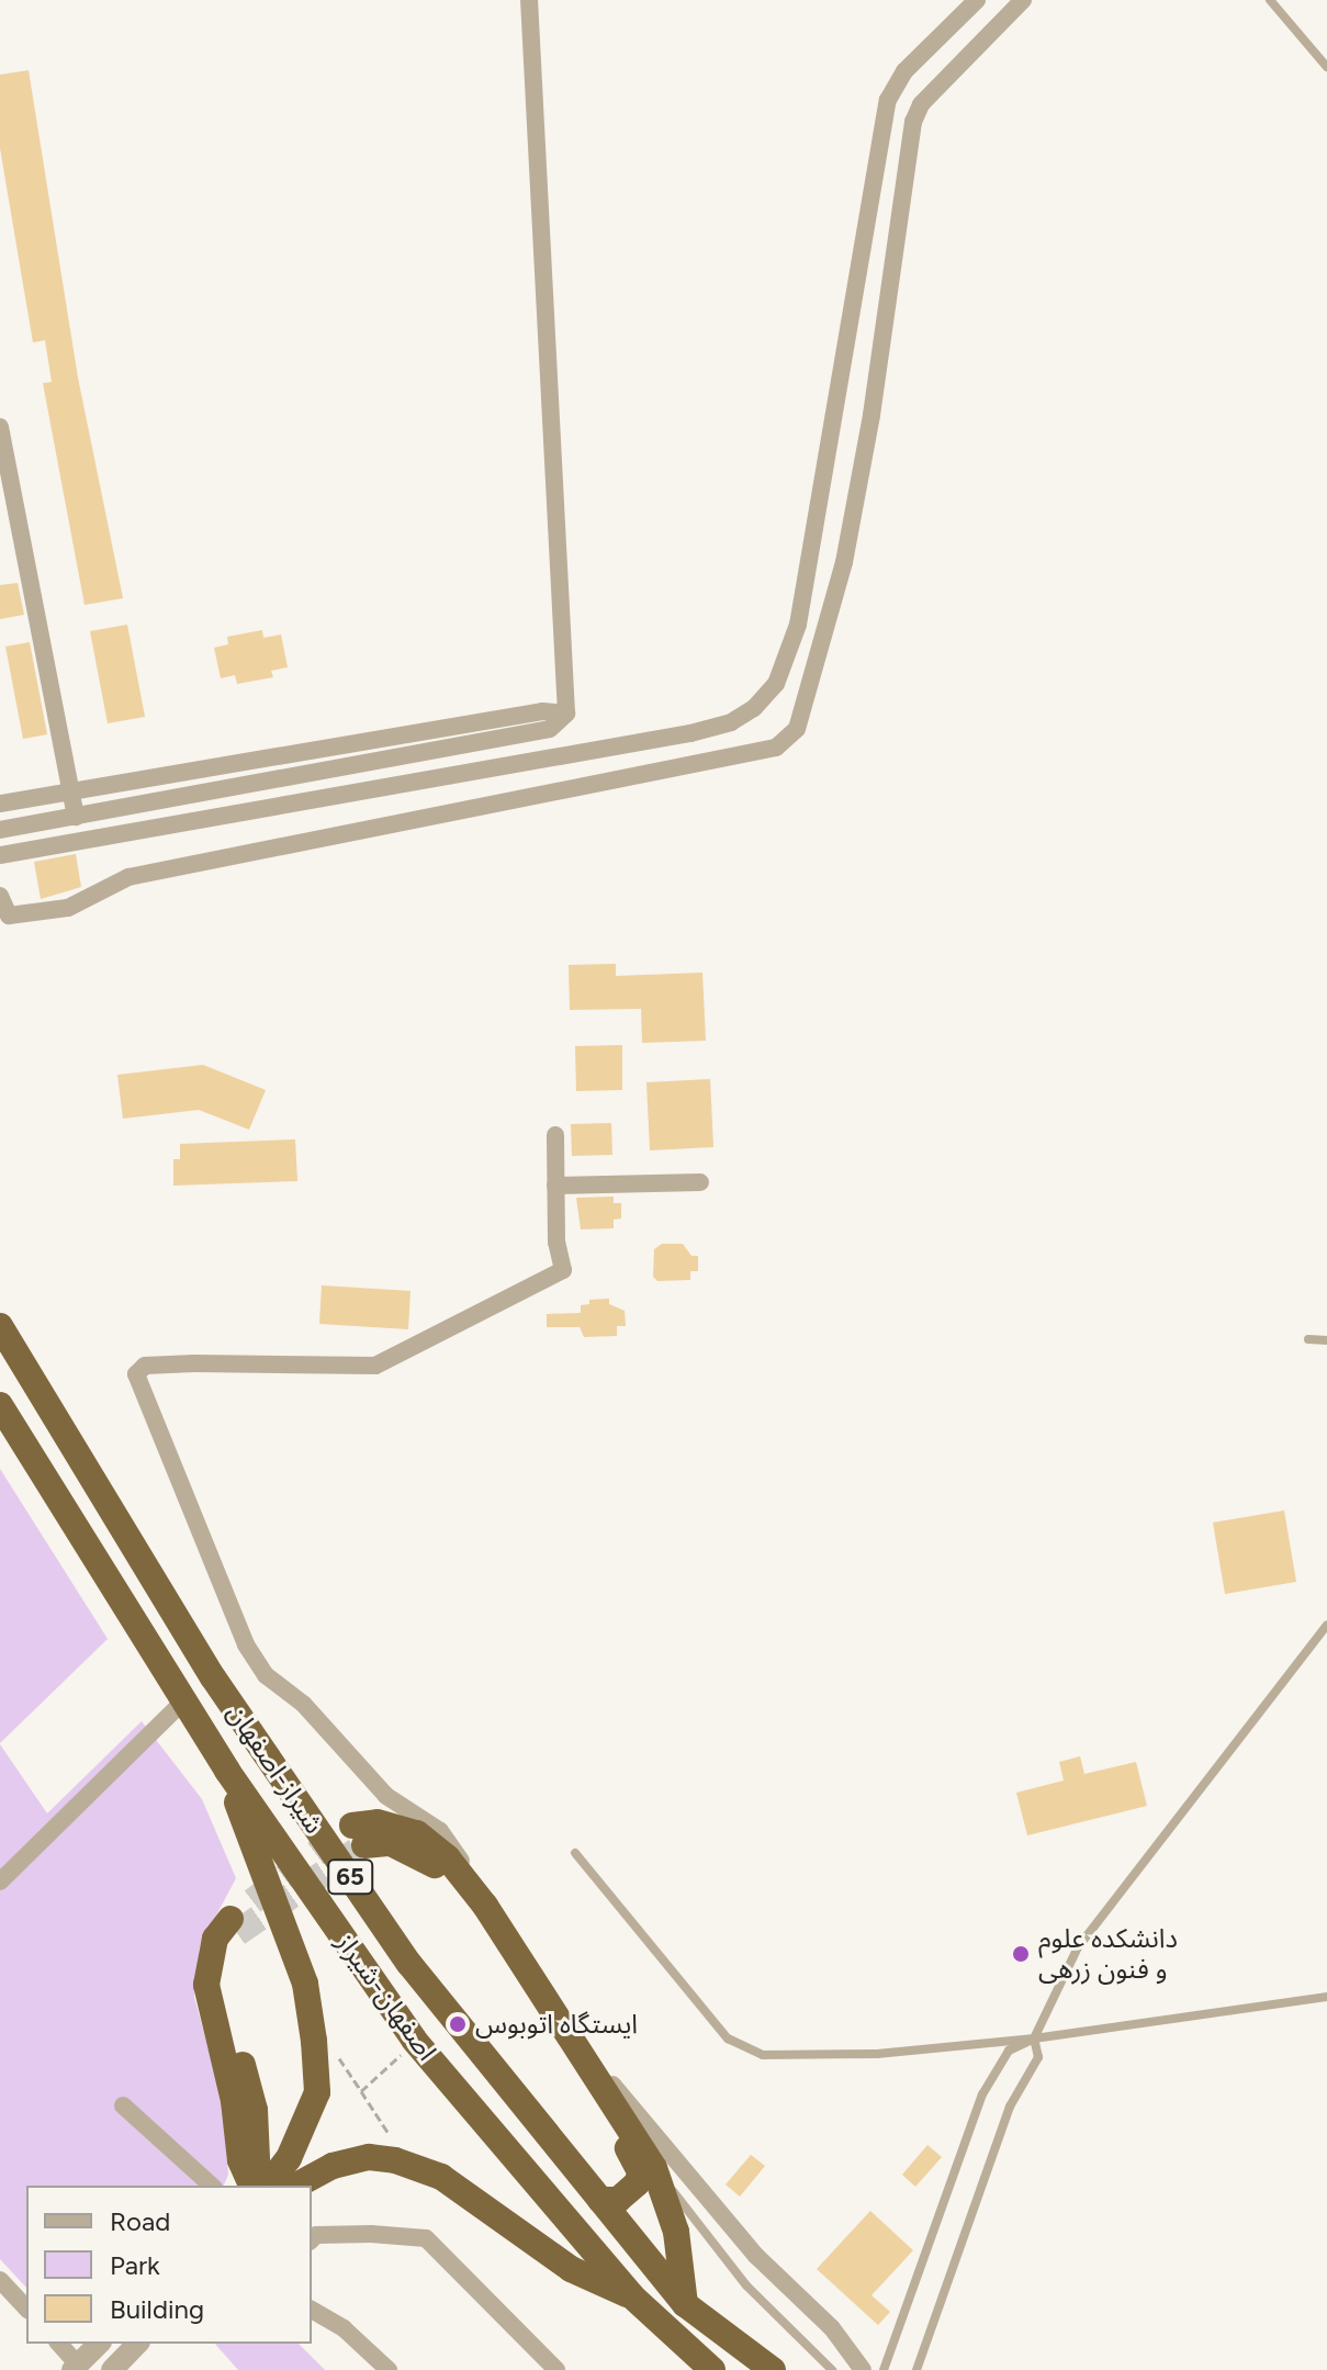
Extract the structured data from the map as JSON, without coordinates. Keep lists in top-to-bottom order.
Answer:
{
  "streets": {
    "highway": ["شیراز-اصفهان", "65", "اصفهان-شیراز"]
  },
  "places": ["دانشکده علوم و فنون زرهی", "ایستگاه اتوبوس"],
  "legend": ["Road", "Park", "Building"]
}
